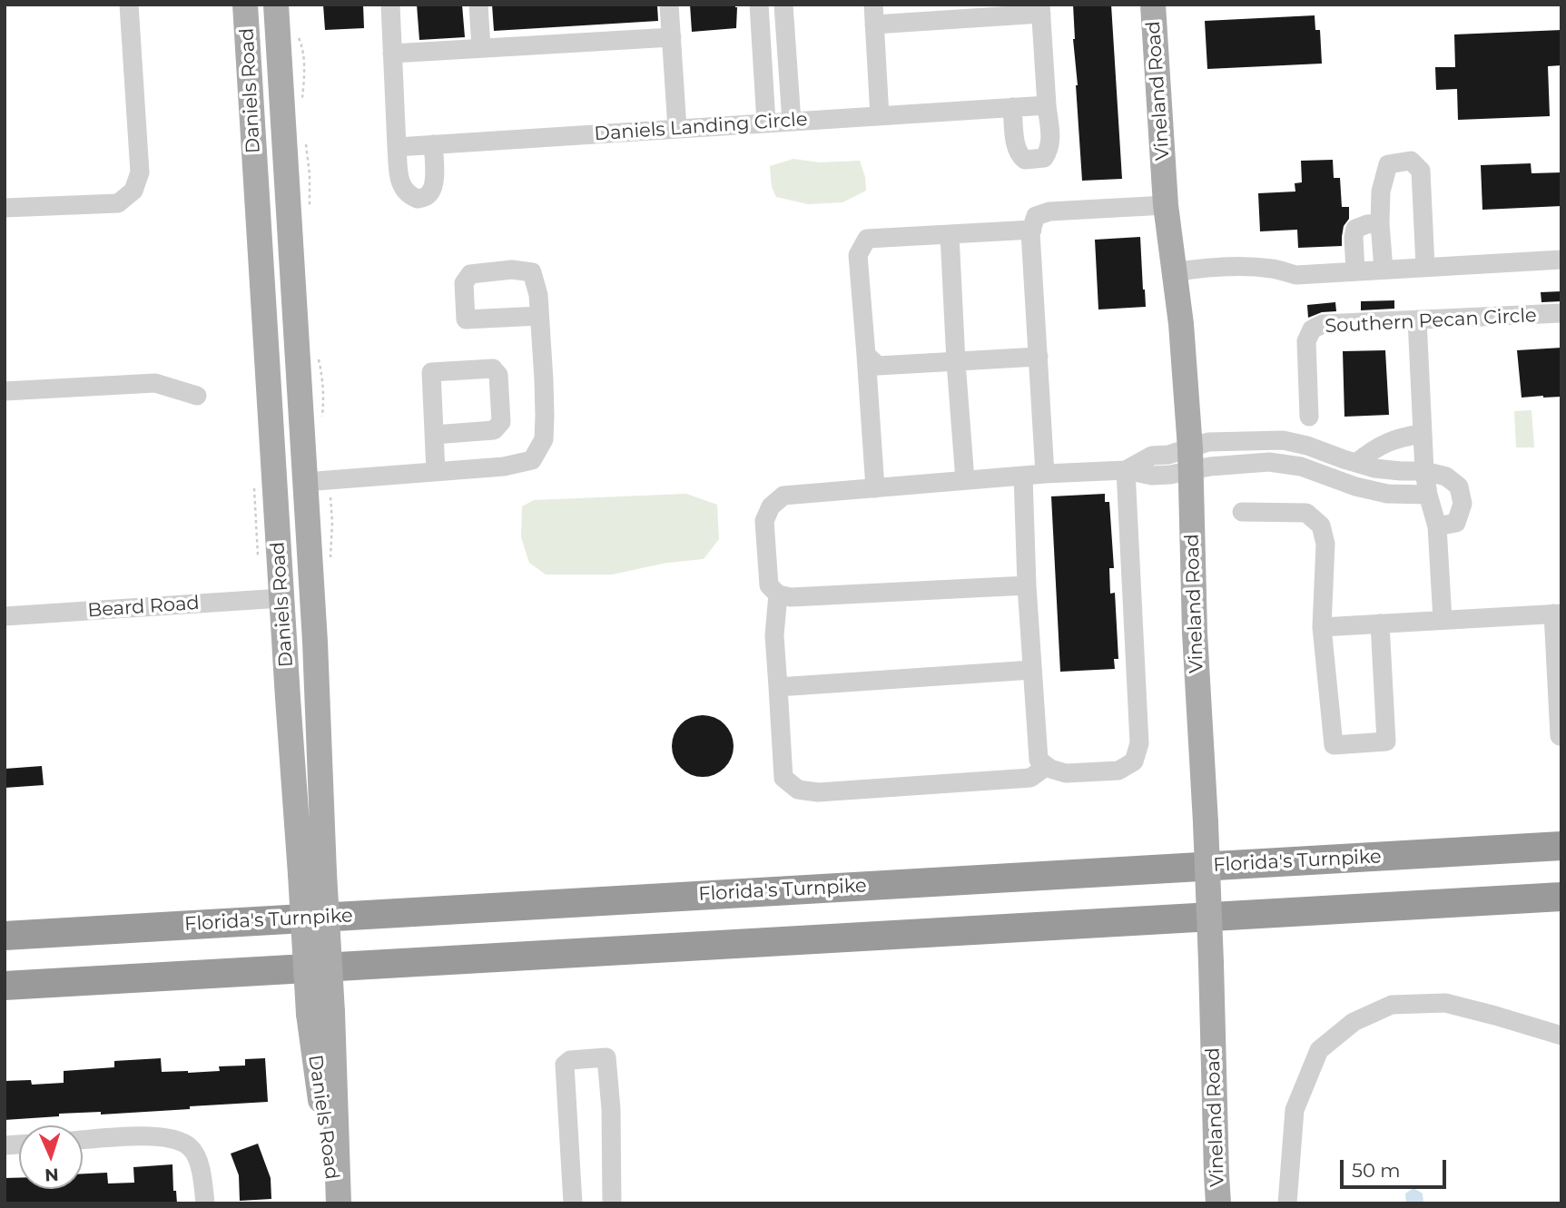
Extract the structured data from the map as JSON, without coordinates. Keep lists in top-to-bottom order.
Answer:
{
  "streets": {
    "highway": ["Florida's Turnpike"],
    "main road": ["Daniels Road", "Vineland Road"],
    "street": ["Daniels Landing Circle", "Southern Pecan Circle", "Beard Road"]
  },
  "crossings": [
    ["Daniels Road", "Beard Road"]
  ],
  "scale_bar": "50 m",
  "north": "bottom"
}
